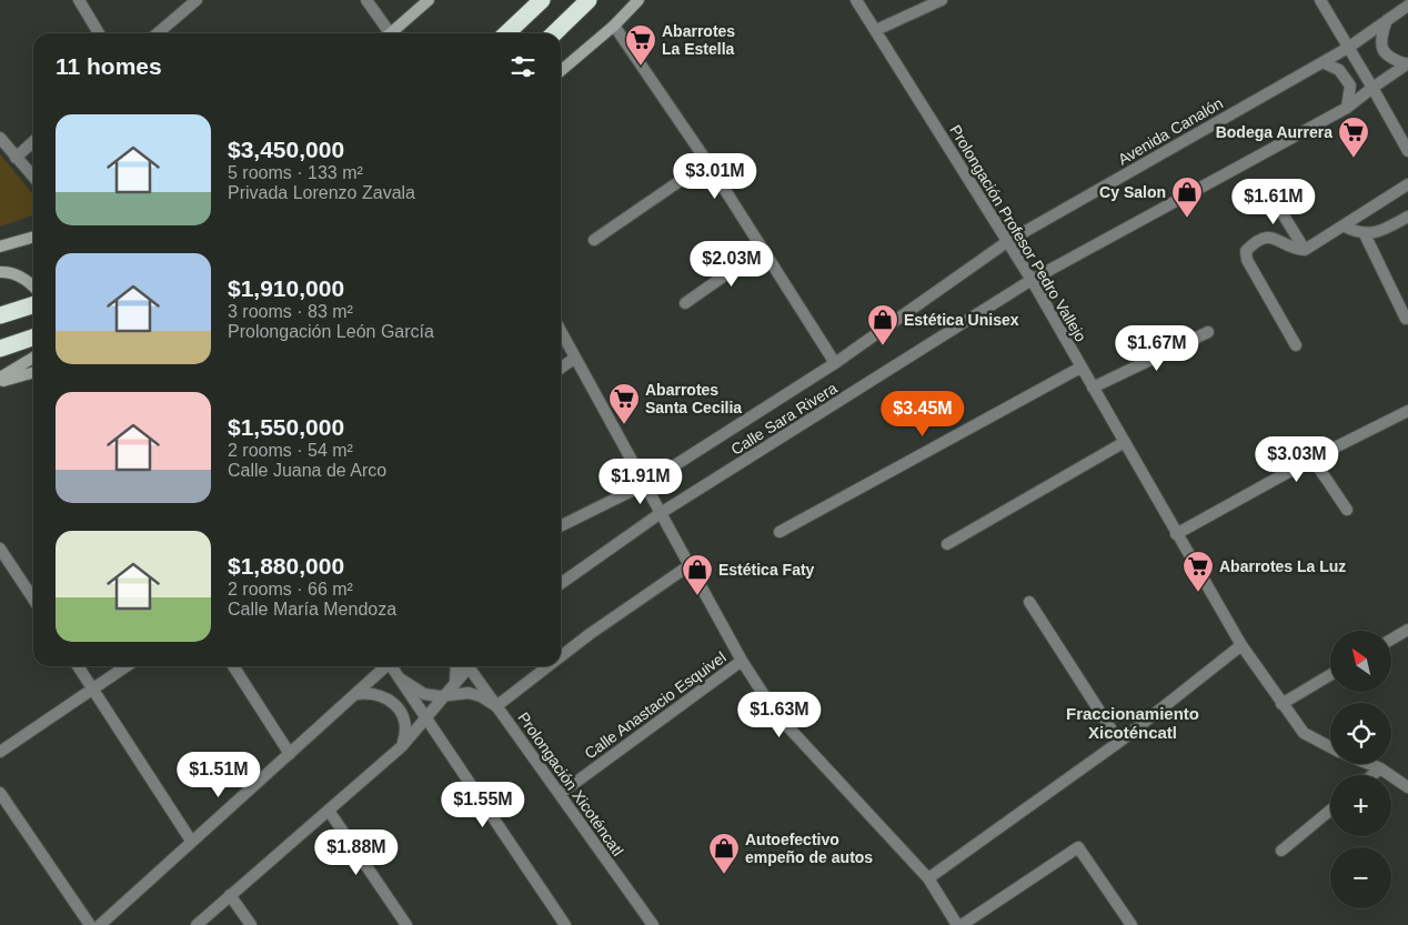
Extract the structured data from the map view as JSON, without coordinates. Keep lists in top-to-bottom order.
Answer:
{
  "streets": {
    "street": [
      "Avenida Canalón",
      "Prolongación Profesor Pedro Vallejo",
      "Calle Sara Rivera",
      "Calle Anastacio Esquivel",
      "Prolongación Xicoténcatl"
    ]
  },
  "crossings": [
    ["Avenida Canalón", "Prolongación Profesor Pedro Vallejo"],
    ["Avenida Canalón", "Calle Sara Rivera"],
    ["Prolongación Profesor Pedro Vallejo", "Calle Sara Rivera"],
    ["Calle Anastacio Esquivel", "Prolongación Xicoténcatl"]
  ],
  "districts": ["Fraccionamiento Xicoténcatl"],
  "places": {
    "supermarket": [
      "Abarrotes La Estella",
      "Bodega Aurrera",
      "Abarrotes Santa Cecilia",
      "Abarrotes La Luz"
    ],
    "shop": [
      "Cy Salon",
      "Estética Unisex",
      "Estética Faty",
      "Autoefectivo empeño de autos"
    ]
  },
  "north": "top left",
  "page": {
    "heading": "11 homes",
    "list": [
      {
        "name": "$3,450,000",
        "note": "5 rooms · 133 m² · Privada Lorenzo Zavala"
      },
      {
        "name": "$1,910,000",
        "note": "3 rooms · 83 m² · Prolongación León García"
      },
      {
        "name": "$1,550,000",
        "note": "2 rooms · 54 m² · Calle Juana de Arco"
      },
      {
        "name": "$1,880,000",
        "note": "2 rooms · 66 m² · Calle María Mendoza"
      }
    ],
    "price": [
      "$3.01M",
      "$1.61M",
      "$2.03M",
      "$1.67M",
      "$3.45M",
      "$3.03M",
      "$1.91M",
      "$1.63M",
      "$1.51M",
      "$1.55M",
      "$1.88M"
    ],
    "map_buttons": ["+", "−"]
  }
}
